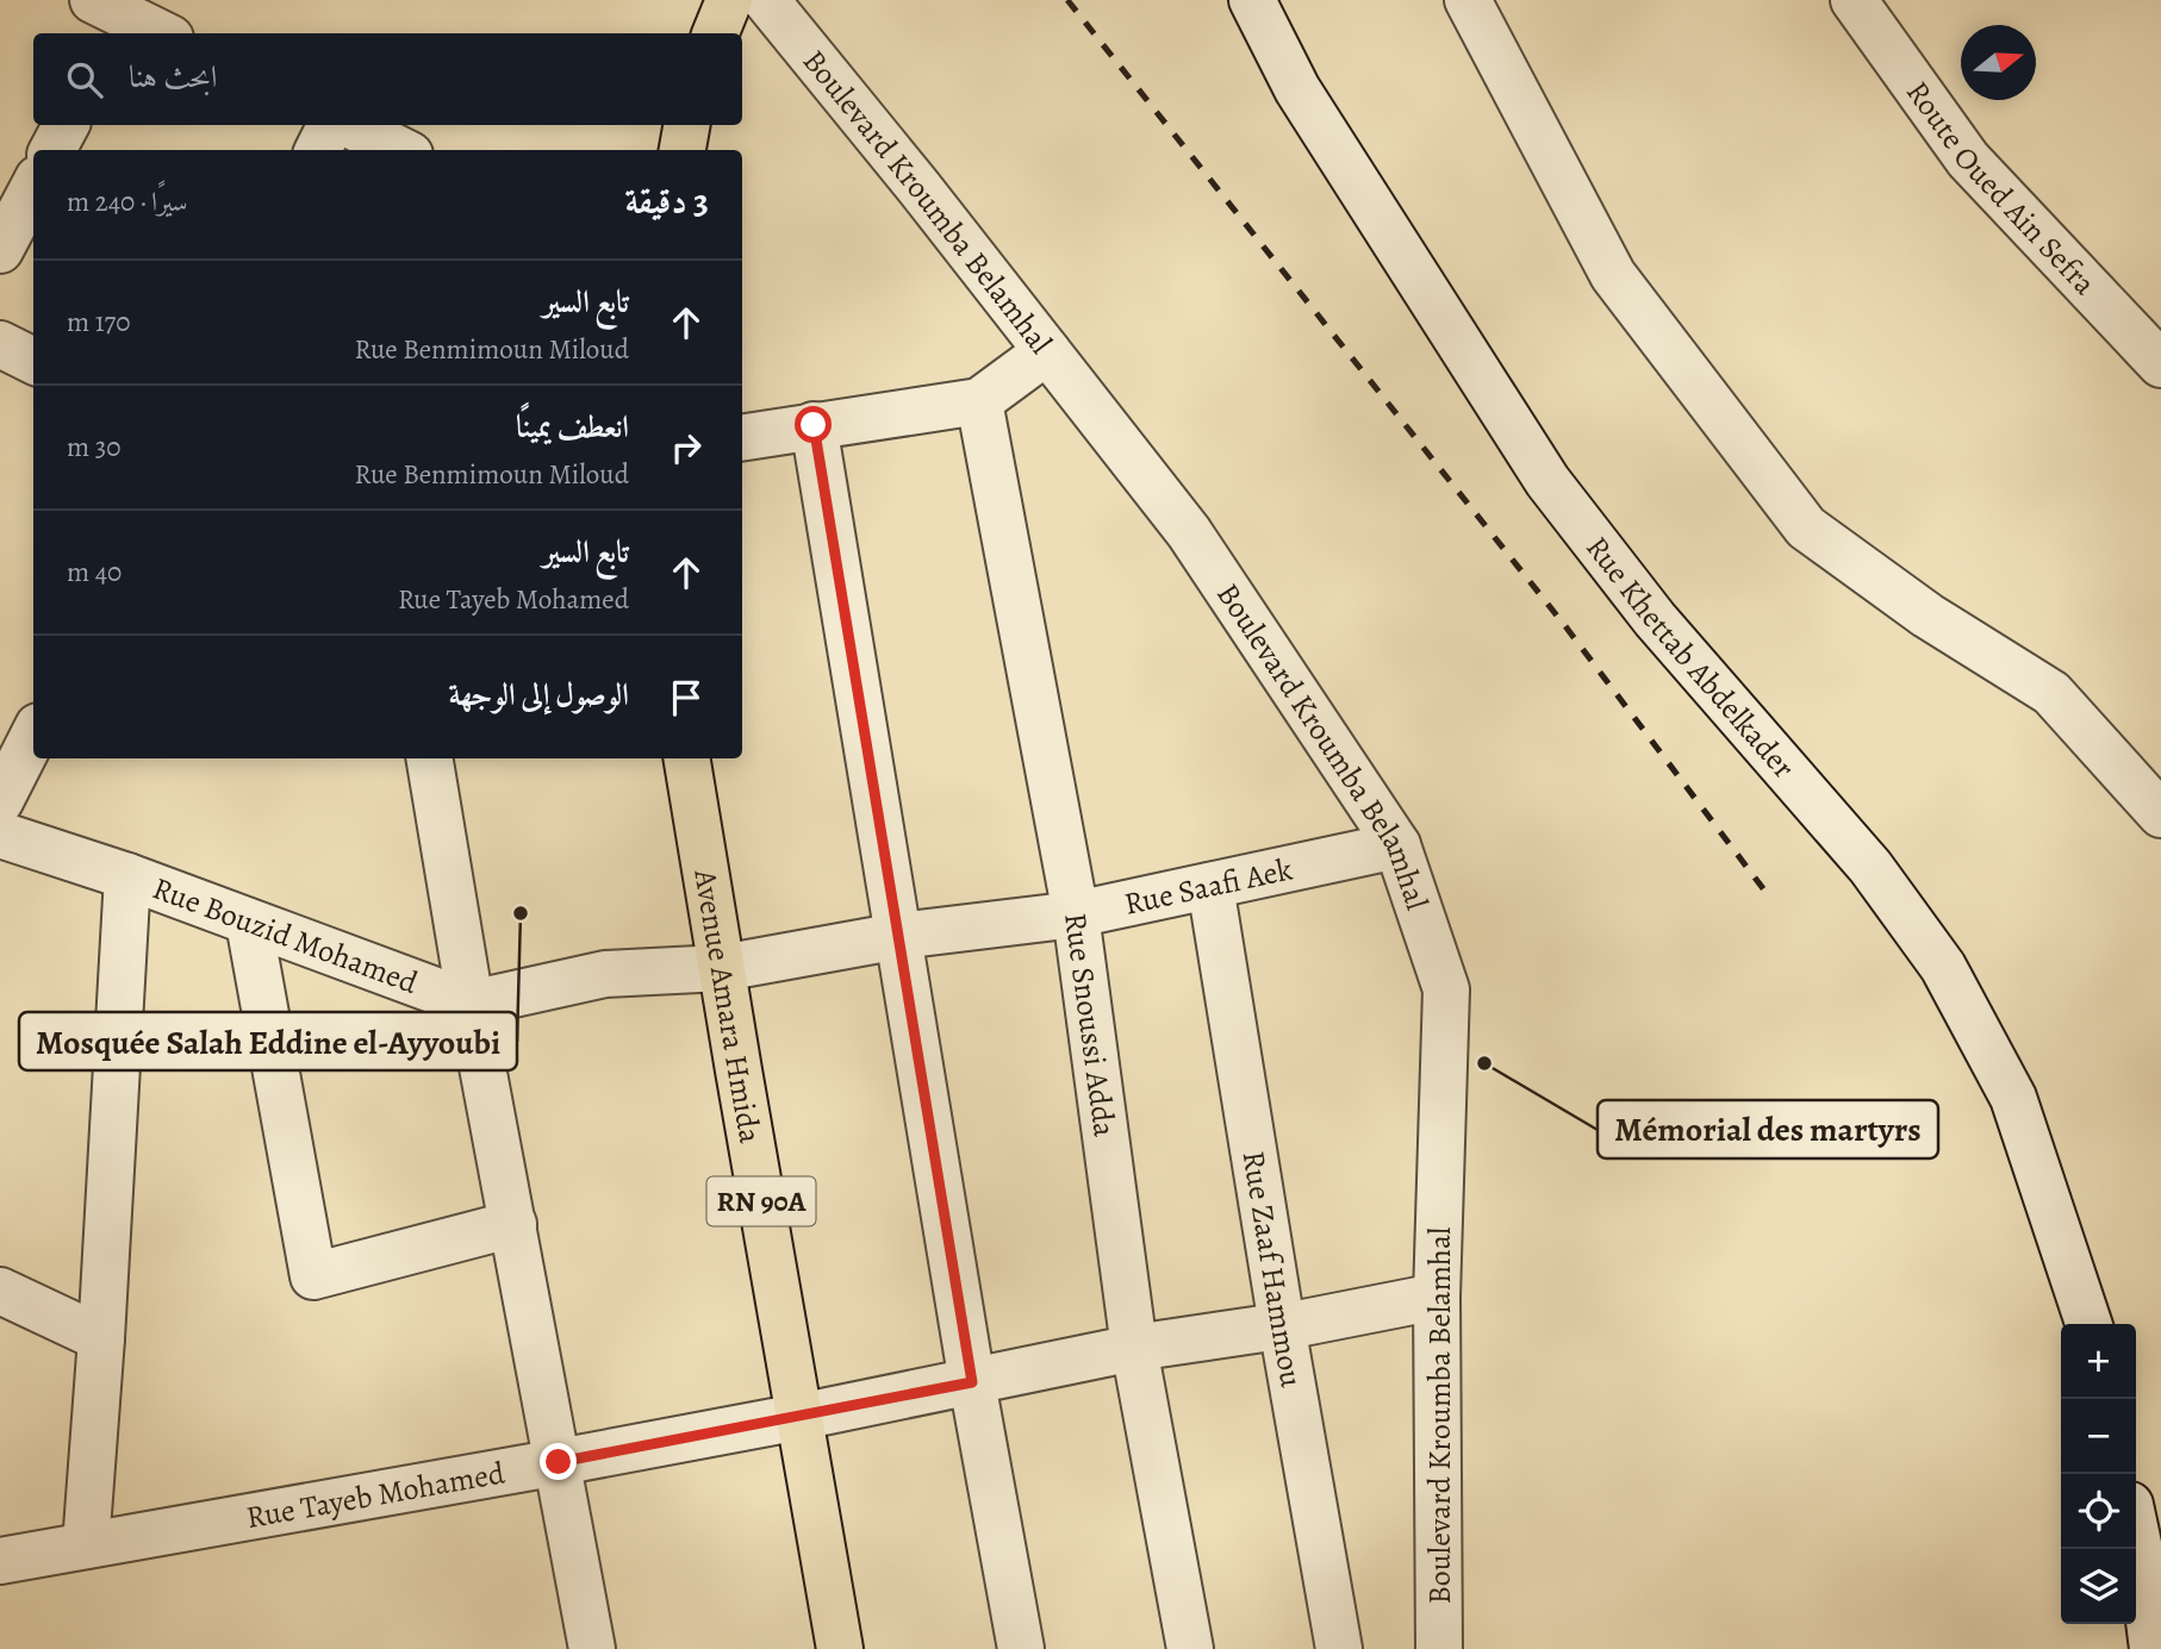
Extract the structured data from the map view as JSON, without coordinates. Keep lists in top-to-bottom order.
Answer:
{
  "streets": {
    "main road": ["Avenue Amara Hmida", "RN 90A"],
    "street": [
      "Route Oued Ain Sefra",
      "Boulevard Kroumba Belamhal",
      "Rue Khettab Abdelkader",
      "Rue Saafi Aek",
      "Rue Bouzid Mohamed",
      "Rue Snoussi Adda",
      "Rue Zaaf Hammou",
      "Rue Tayeb Mohamed"
    ]
  },
  "crossings": [
    ["Boulevard Kroumba Belamhal", "Rue Saafi Aek"],
    ["Boulevard Kroumba Belamhal", "Rue Tayeb Mohamed"],
    ["Rue Saafi Aek", "Avenue Amara Hmida"],
    ["Rue Saafi Aek", "Rue Snoussi Adda"],
    ["Rue Saafi Aek", "Rue Zaaf Hammou"],
    ["Avenue Amara Hmida", "Rue Tayeb Mohamed"],
    ["Rue Snoussi Adda", "Rue Tayeb Mohamed"],
    ["Rue Zaaf Hammou", "Rue Tayeb Mohamed"]
  ],
  "places": ["Mosquée Salah Eddine el-Ayyoubi", "Mémorial des martyrs"],
  "north": "right",
  "page": {
    "search": "ابحث هنا",
    "heading": ["3 دقيقة", "سيرًا · 240 m"],
    "list": [
      ["تابع السير", "Rue Benmimoun Miloud", "170 m"],
      ["انعطف يمينًا", "Rue Benmimoun Miloud", "30 m"],
      ["تابع السير", "Rue Tayeb Mohamed", "40 m"],
      "الوصول إلى الوجهة"
    ],
    "map_buttons": ["+", "−"]
  }
}
